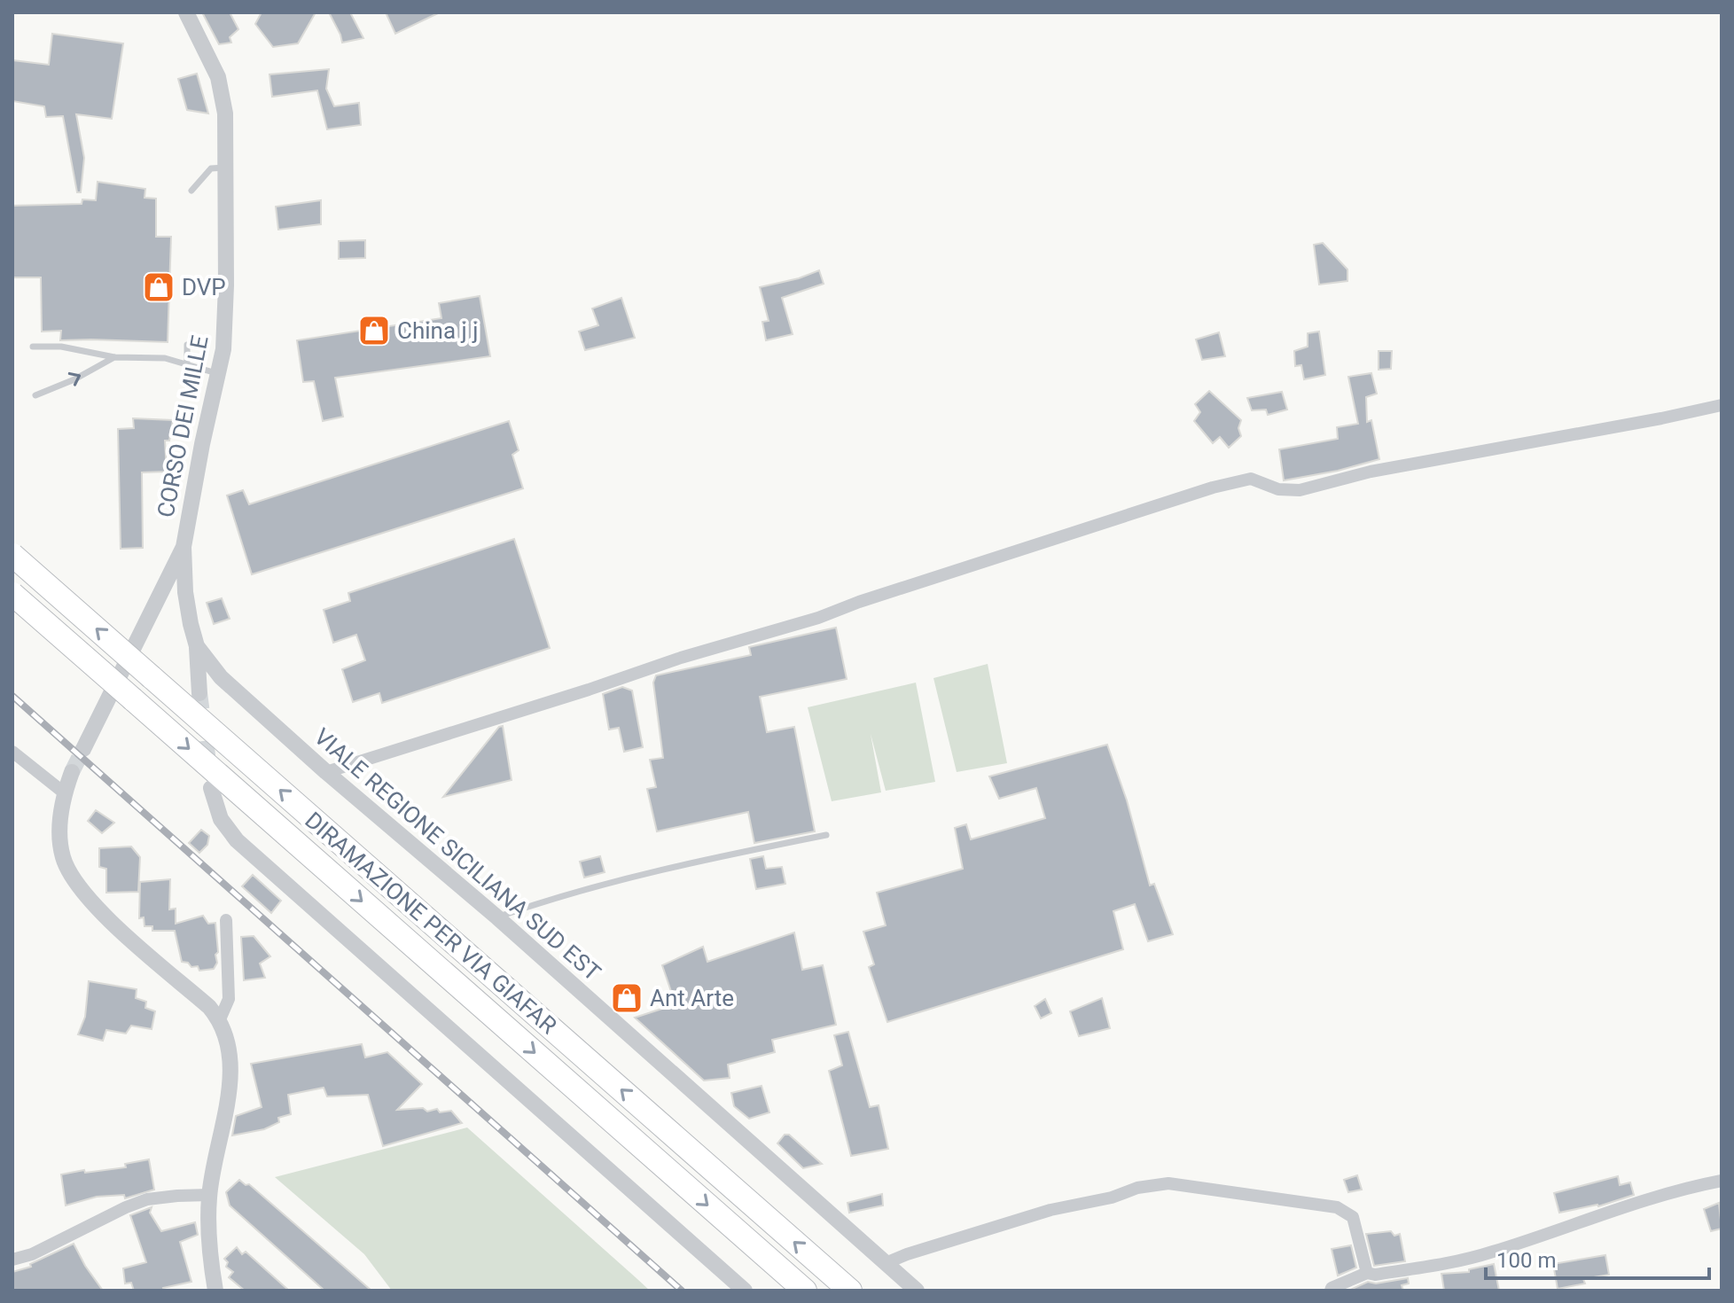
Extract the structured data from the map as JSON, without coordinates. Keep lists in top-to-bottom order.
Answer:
{
  "streets": {
    "highway": ["DIRAMAZIONE PER VIA GIAFAR"],
    "street": ["CORSO DEI MILLE", "VIALE REGIONE SICILIANA SUD EST"]
  },
  "crossings": [
    ["CORSO DEI MILLE", "VIALE REGIONE SICILIANA SUD EST"]
  ],
  "places": {
    "shop": ["DVP", "China j j", "Ant Arte"]
  },
  "scale_bar": "100 m"
}
